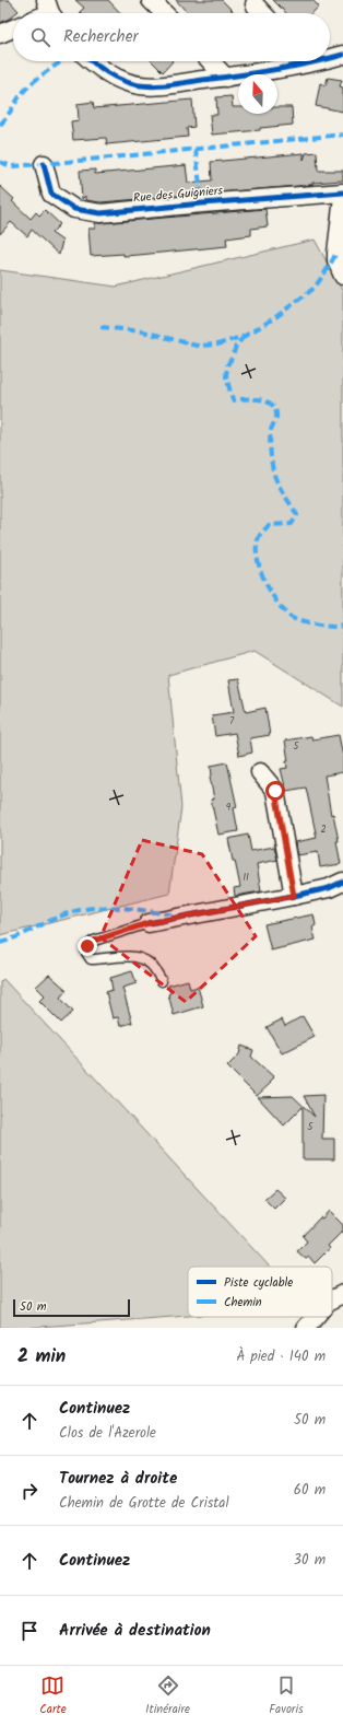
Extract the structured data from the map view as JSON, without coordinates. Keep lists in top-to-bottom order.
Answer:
{
  "streets": {
    "street": ["Rue des Guigniers"]
  },
  "house_numbers": [
    "7",
    "5",
    "9",
    "2",
    "11",
    "5"
  ],
  "legend": ["Piste cyclable", "Chemin"],
  "scale_bar": "50 m",
  "north": "top",
  "page": {
    "search": "Rechercher",
    "scale": "50 m",
    "heading": ["2 min", "À pied · 140 m"],
    "list": [
      ["Continuez", "Clos de l'Azerole", "50 m"],
      ["Tournez à droite", "Chemin de Grotte de Cristal", "60 m"],
      ["Continuez", "30 m"],
      "Arrivée à destination"
    ],
    "nav": ["Carte", "Itinéraire", "Favoris"]
  }
}
